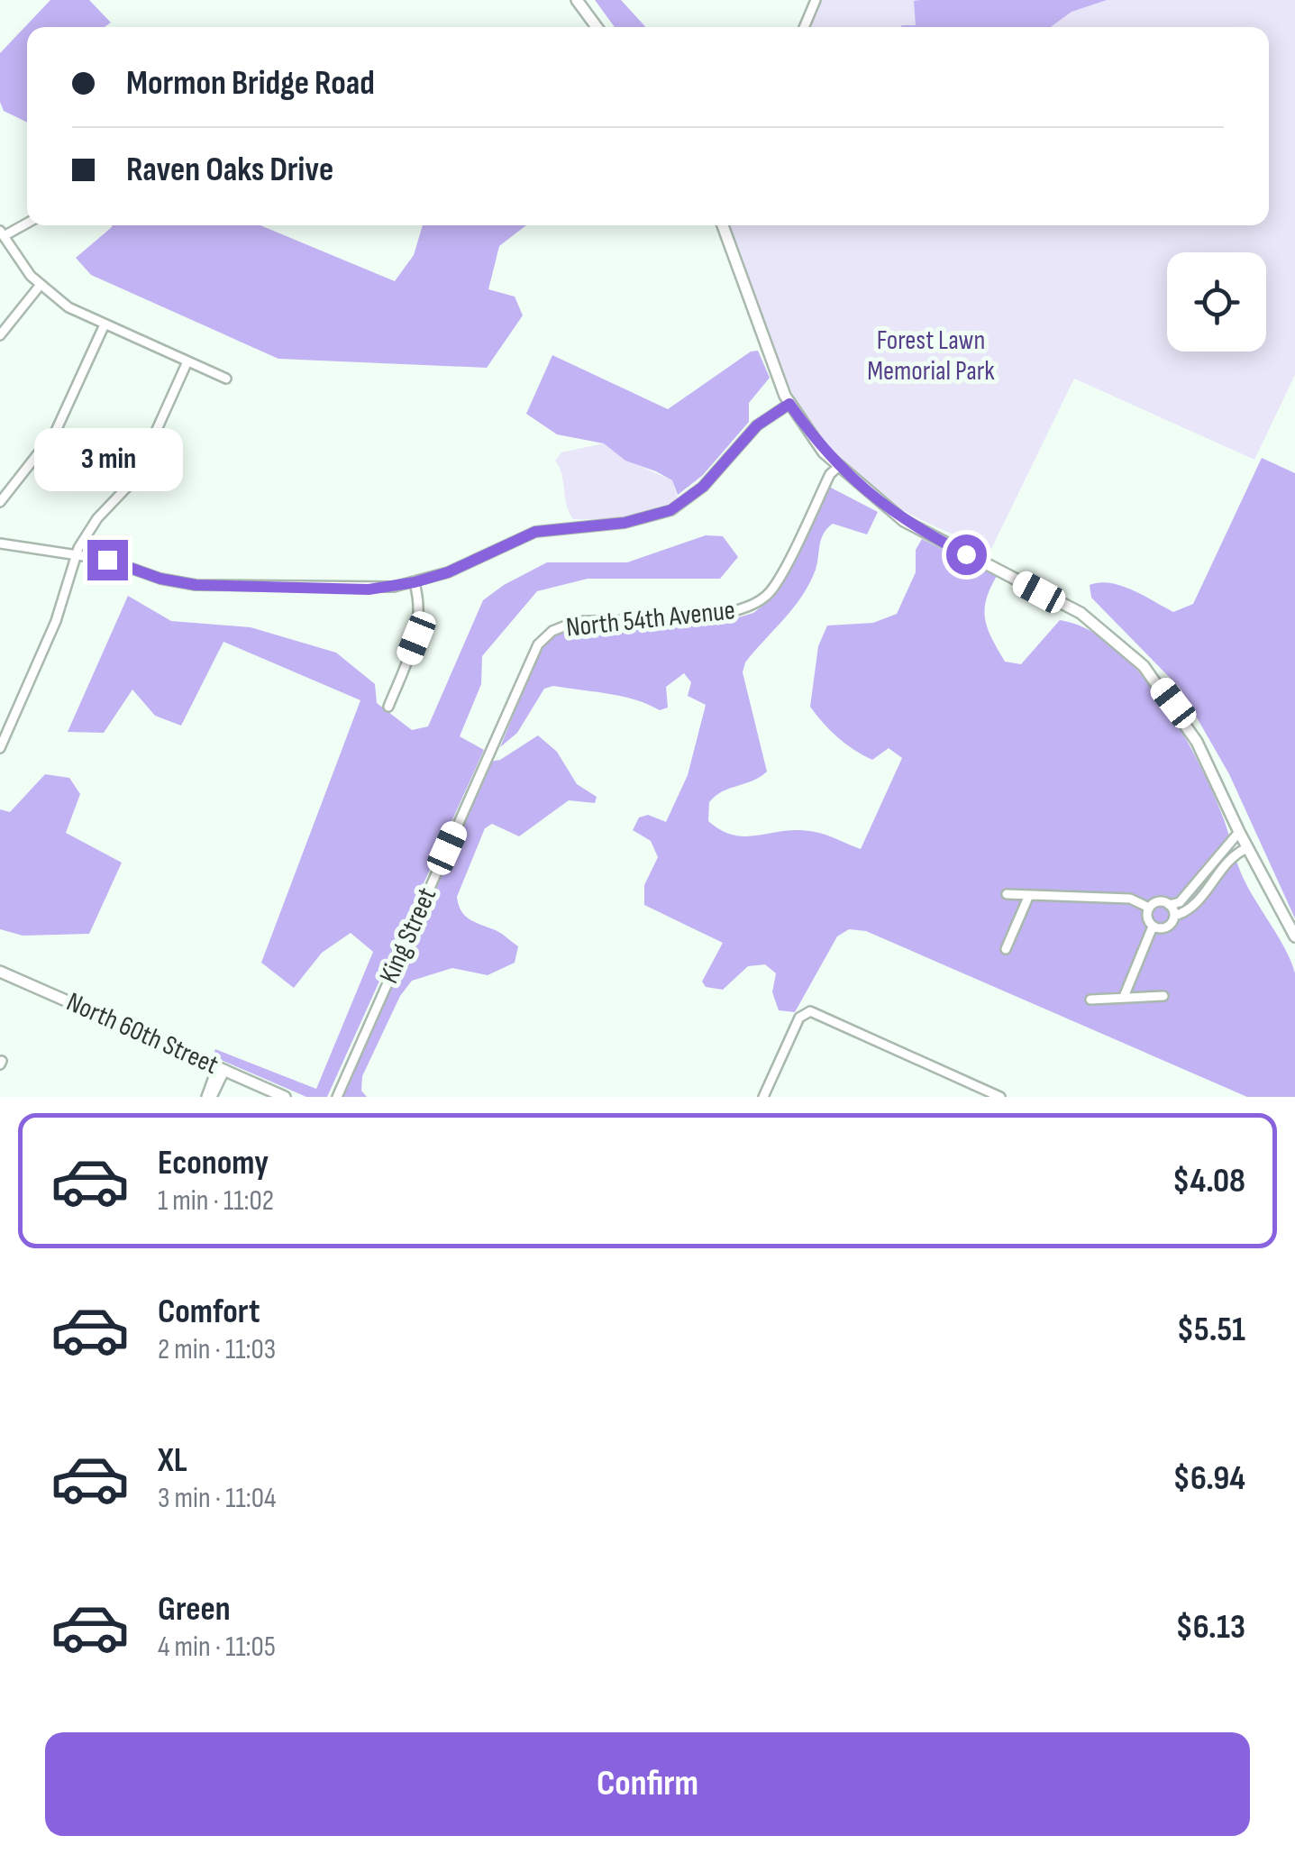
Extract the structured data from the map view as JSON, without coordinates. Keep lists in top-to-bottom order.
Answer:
{
  "streets": {
    "main road": ["North 60th Street"],
    "street": ["North 54th Avenue", "King Street"]
  },
  "crossings": [
    ["North 54th Avenue", "King Street"]
  ],
  "parks": ["Forest Lawn Memorial Park"],
  "page": {
    "banner": ["Mormon Bridge Road", "Raven Oaks Drive"],
    "bubble": "3 min",
    "list": [
      {
        "name": "Economy",
        "note": "1 min · 11:02",
        "value": "$4.08"
      },
      {
        "name": "Comfort",
        "note": "2 min · 11:03",
        "value": "$5.51"
      },
      {
        "name": "XL",
        "note": "3 min · 11:04",
        "value": "$6.94"
      },
      {
        "name": "Green",
        "note": "4 min · 11:05",
        "value": "$6.13"
      }
    ],
    "buttons": "Confirm"
  }
}
